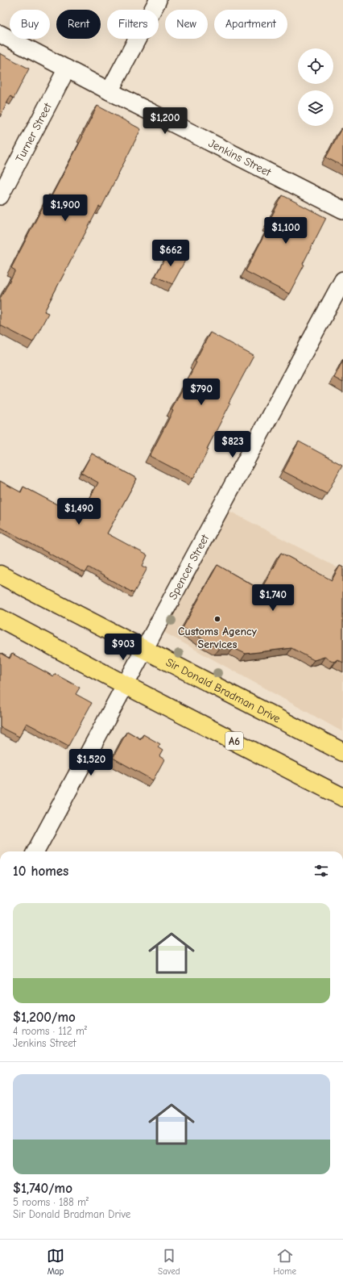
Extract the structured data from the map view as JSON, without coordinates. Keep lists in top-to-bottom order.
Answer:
{
  "streets": {
    "main road": ["Sir Donald Bradman Drive", "A6"],
    "street": ["Turner Street", "Jenkins Street", "Spencer Street"]
  },
  "crossings": [
    ["Turner Street", "Jenkins Street"],
    ["Spencer Street", "Sir Donald Bradman Drive"],
    ["Spencer Street", "A6"]
  ],
  "places": ["Customs Agency Services"],
  "page": {
    "chip": [
      "Buy",
      "Rent",
      "Filters",
      "New",
      "Apartment"
    ],
    "price": [
      "$1,200",
      "$1,900",
      "$1,100",
      "$662",
      "$790",
      "$823",
      "$1,490",
      "$1,740",
      "$903",
      "$1,520"
    ],
    "heading": "10 homes",
    "list": [
      {
        "name": "$1,200/mo",
        "note": "4 rooms · 112 m² · Jenkins Street"
      },
      {
        "name": "$1,740/mo",
        "note": "5 rooms · 188 m² · Sir Donald Bradman Drive"
      }
    ],
    "tabs": ["Map", "Saved", "Home"]
  }
}
